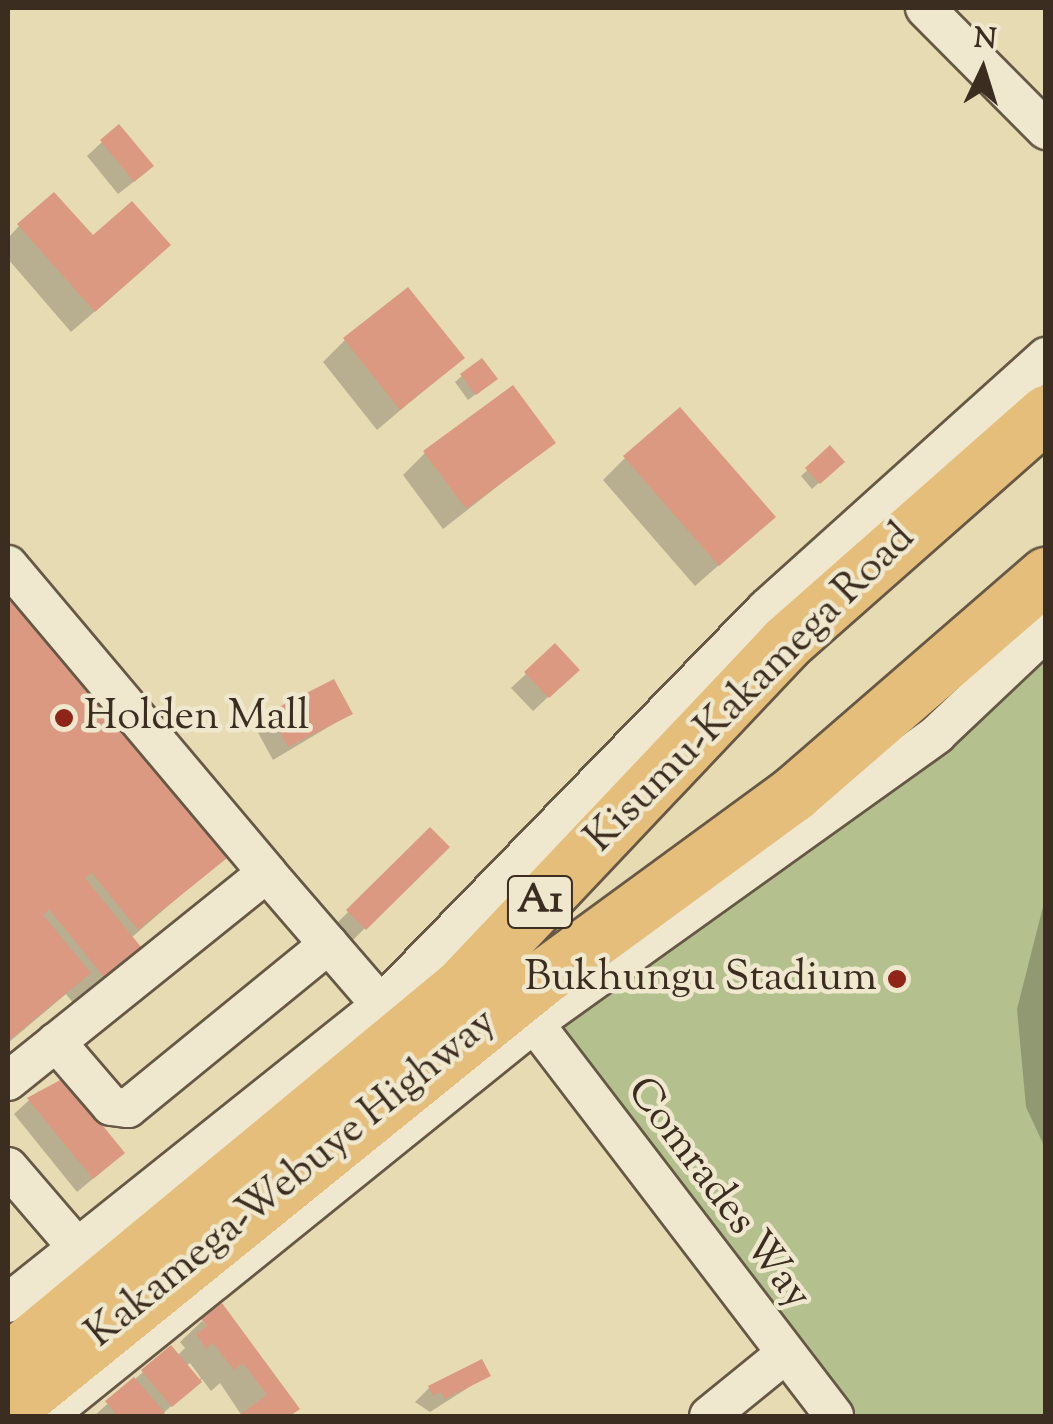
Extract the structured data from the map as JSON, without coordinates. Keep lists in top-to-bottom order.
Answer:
{
  "streets": {
    "highway": ["Kisumu-Kakamega Road", "A1", "Kakamega-Webuye Highway"],
    "street": ["Comrades Way"]
  },
  "places": ["Holden Mall", "Bukhungu Stadium"],
  "north": "top"
}
